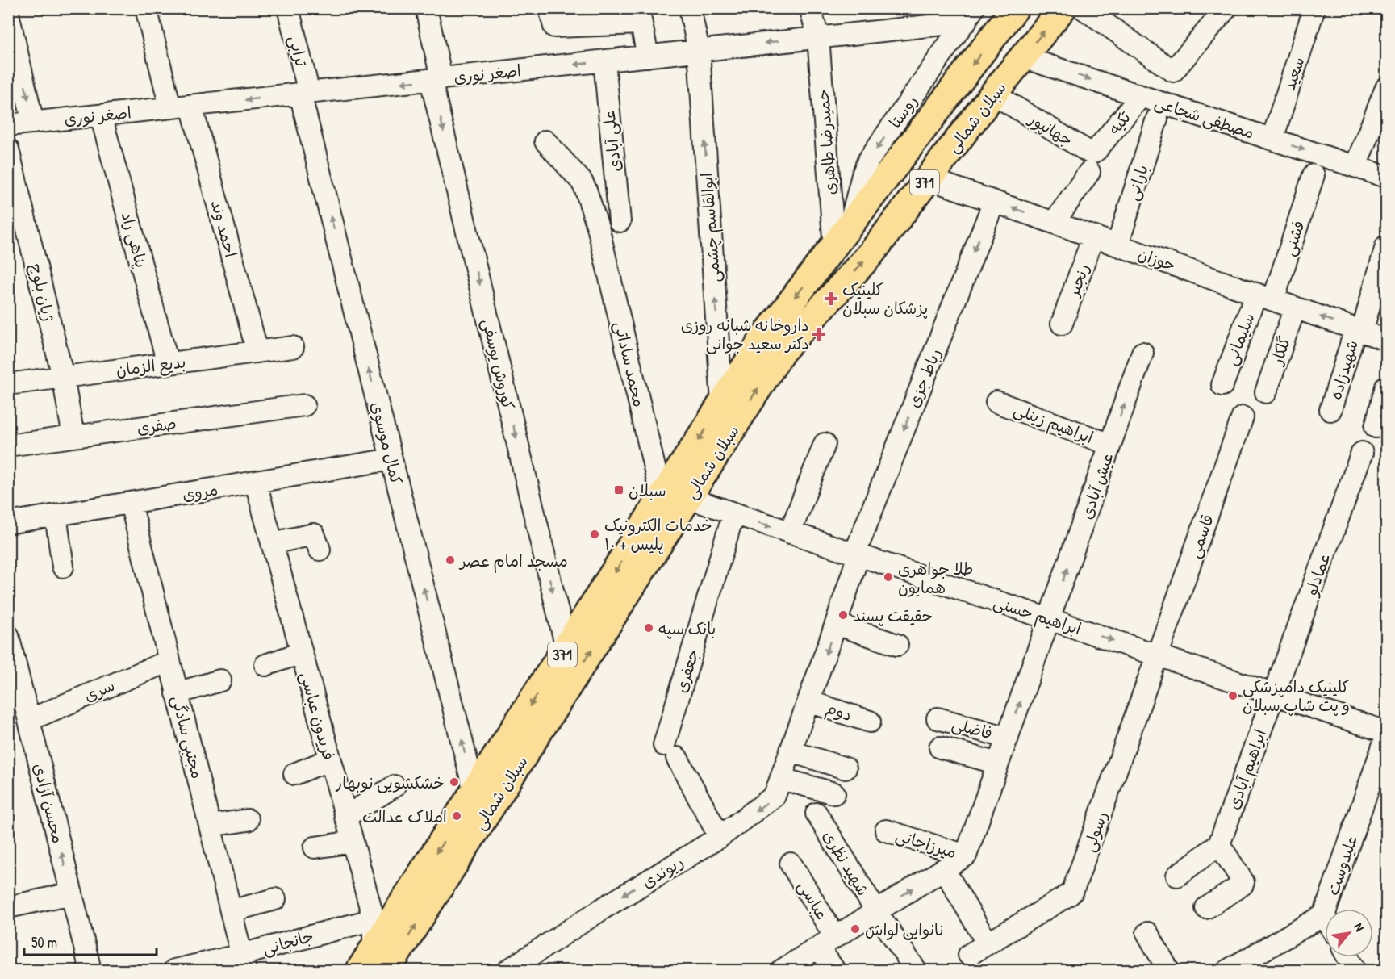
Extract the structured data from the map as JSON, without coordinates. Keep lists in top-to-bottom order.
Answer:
{
  "streets": {
    "main road": ["سبلان شمالی", "371"],
    "street": [
      "ترابی",
      "اصغر نوری",
      "سعید",
      "روستا",
      "مصطفی شجاعی",
      "تکیه",
      "جهانپور",
      "علی آبادی",
      "حمیدرضا طاهری",
      "بارانی",
      "ابوالقاسم چشمی",
      "احمد وند",
      "فشنی",
      "پناهی راد",
      "حوزان",
      "رنجبر",
      "ژیان بلوچ",
      "سلیمانی",
      "گلکار",
      "کوروش یوسفی",
      "محمد ساداتی",
      "بدیع الزمان",
      "شهیدزاده",
      "رباط جزی",
      "ابراهیم زینلی",
      "صفری",
      "کمال موسوی",
      "عیش آبادی",
      "مروی",
      "قاسمی",
      "عمادلو",
      "ابراهیم حسنی",
      "جعفری",
      "سری",
      "دوم",
      "فریدون عباسی",
      "فاضلی",
      "مجتبی سادگی",
      "ابراهیم آبادی",
      "محسن آزادی",
      "رسولی",
      "میرزاجانی",
      "شهید نظری",
      "علیدوست",
      "ریوندی",
      "عباسی",
      "جانجانی"
    ]
  },
  "crossings": [
    ["ترابی", "اصغر نوری"],
    ["ترابی", "کمال موسوی"],
    ["اصغر نوری", "روستا"],
    ["اصغر نوری", "علی آبادی"],
    ["اصغر نوری", "حمیدرضا طاهری"],
    ["اصغر نوری", "ابوالقاسم چشمی"],
    ["اصغر نوری", "احمد وند"],
    ["اصغر نوری", "پناهی راد"],
    ["اصغر نوری", "کوروش یوسفی"],
    ["اصغر نوری", "کمال موسوی"],
    ["سعید", "مصطفی شجاعی"],
    ["روستا", "371"],
    ["سبلان شمالی", "مصطفی شجاعی"],
    ["سبلان شمالی", "حمیدرضا طاهری"],
    ["سبلان شمالی", "371"],
    ["سبلان شمالی", "ابوالقاسم چشمی"],
    ["سبلان شمالی", "حوزان"],
    ["سبلان شمالی", "کوروش یوسفی"],
    ["سبلان شمالی", "محمد ساداتی"],
    ["سبلان شمالی", "کمال موسوی"],
    ["سبلان شمالی", "ابراهیم حسنی"],
    ["سبلان شمالی", "فریدون عباسی"],
    ["مصطفی شجاعی", "تکیه"],
    ["تکیه", "جهانپور"],
    ["حمیدرضا طاهری", "371"],
    ["بارانی", "حوزان"],
    ["احمد وند", "بدیع الزمان"],
    ["فشنی", "حوزان"],
    ["فشنی", "سلیمانی"],
    ["پناهی راد", "بدیع الزمان"],
    ["حوزان", "رنجبر"],
    ["حوزان", "سلیمانی"],
    ["حوزان", "گلکار"],
    ["حوزان", "شهیدزاده"],
    ["حوزان", "رباط جزی"],
    ["ژیان بلوچ", "بدیع الزمان"],
    ["ژیان بلوچ", "صفری"],
    ["محمد ساداتی", "ابراهیم حسنی"],
    ["رباط جزی", "ابراهیم حسنی"],
    ["رباط جزی", "ریوندی"],
    ["ابراهیم زینلی", "عیش آبادی"],
    ["کمال موسوی", "مروی"],
    ["عیش آبادی", "ابراهیم حسنی"],
    ["مروی", "فریدون عباسی"],
    ["مروی", "مجتبی سادگی"],
    ["قاسمی", "ابراهیم حسنی"],
    ["قاسمی", "رسولی"],
    ["عمادلو", "ابراهیم حسنی"],
    ["عمادلو", "ابراهیم آبادی"],
    ["ابراهیم حسنی", "جعفری"],
    ["ابراهیم حسنی", "ابراهیم آبادی"],
    ["ابراهیم حسنی", "رسولی"],
    ["ابراهیم حسنی", "ریوندی"],
    ["جعفری", "ریوندی"],
    ["سری", "مجتبی سادگی"],
    ["سری", "محسن آزادی"],
    ["دوم", "ریوندی"],
    ["فریدون عباسی", "جانجانی"],
    ["مجتبی سادگی", "جانجانی"]
  ],
  "one_way": [
    "اصغر نوری",
    "روستا",
    "مصطفی شجاعی",
    "ابوالقاسم چشمی",
    "کوروش یوسفی",
    "رباط جزی",
    "کمال موسوی",
    "عیش آبادی",
    "محسن آزادی"
  ],
  "places": {
    "health": ["کلینیک پزشکان سبلان", "داروخانه شبانه روزی دکتر سعید جوانی"],
    "transit": ["سبلان"],
    "other": [
      "خدمات الکترونیک پلیس + ۱۰",
      "مسجد امام عصر",
      "طلا جواهری همایون",
      "حقیقت پسند",
      "بانک سپه",
      "کلینیک دامپزشکی و پت شاپ سبلان",
      "خشکشویی نوبهار",
      "املاک عدالت",
      "نانوایی لواش"
    ]
  },
  "scale_bar": "50 m",
  "north": "top right"
}
